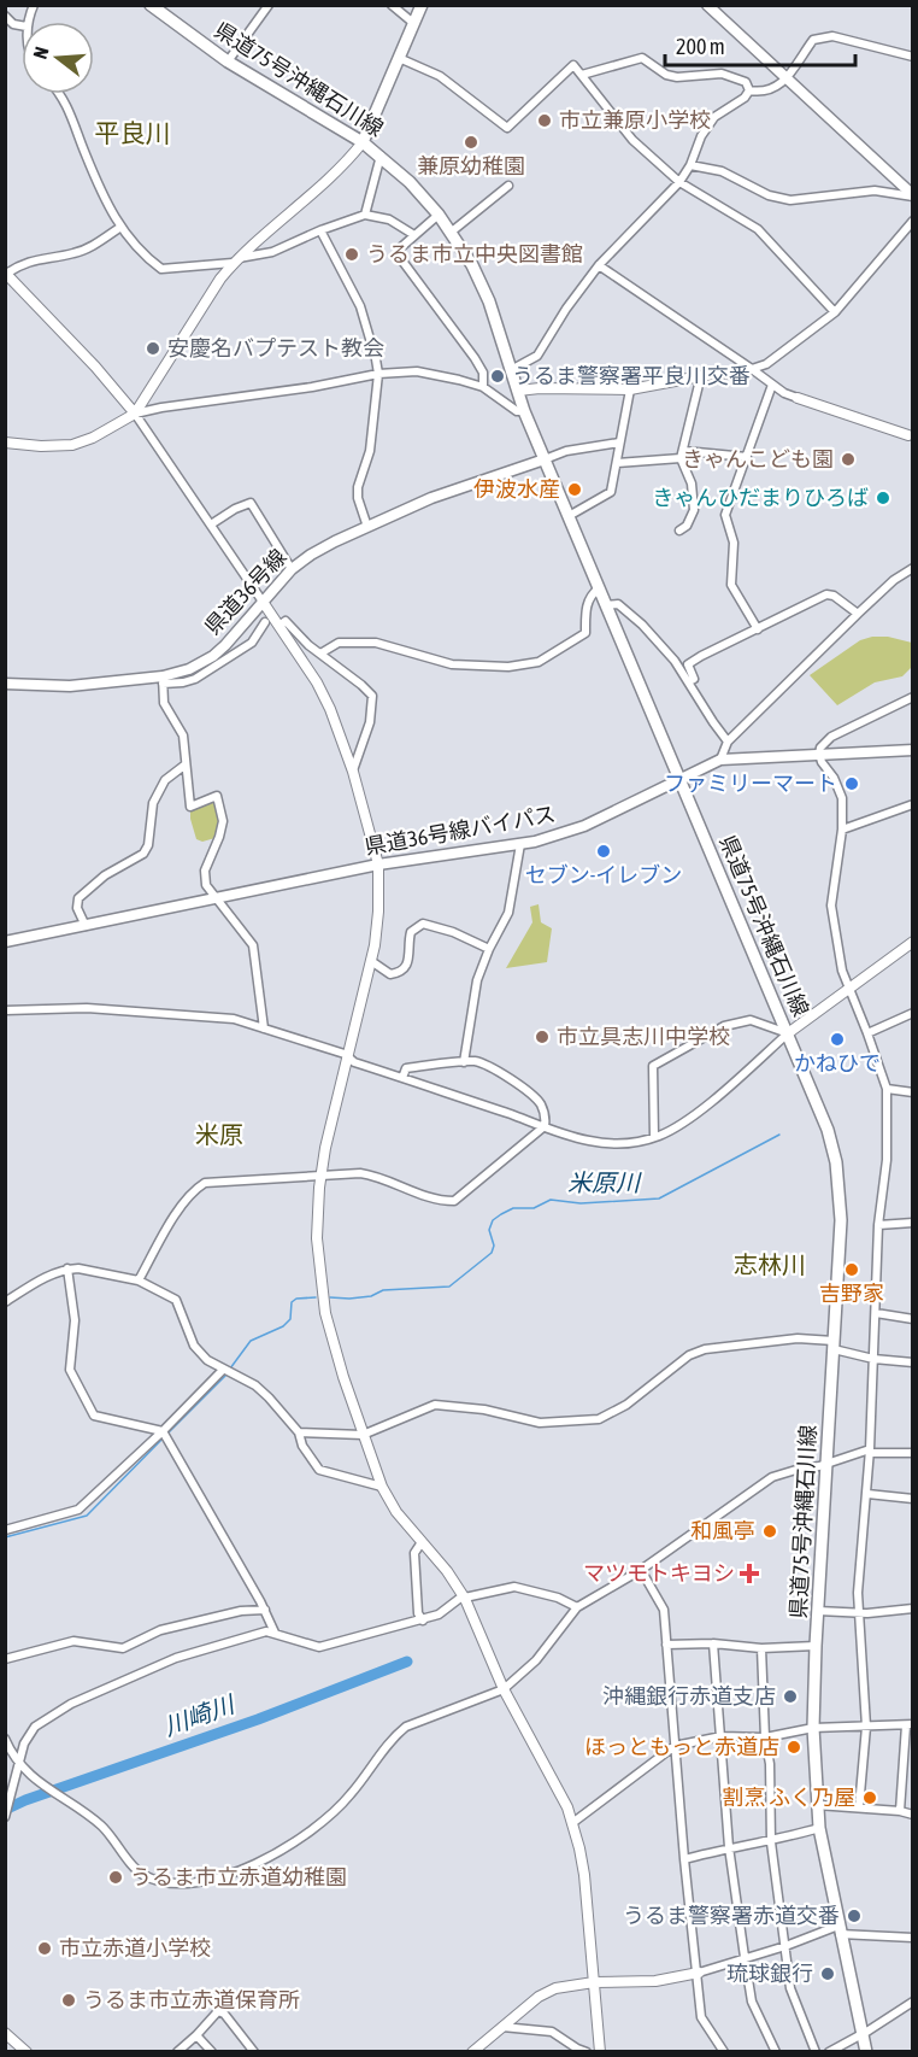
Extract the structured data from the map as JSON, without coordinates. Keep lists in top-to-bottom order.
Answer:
{
  "streets": {
    "main road": ["県道75号沖縄石川線", "県道36号線", "県道36号線バイパス"]
  },
  "crossings": [
    ["県道75号沖縄石川線", "県道36号線"],
    ["県道75号沖縄石川線", "県道36号線バイパス"]
  ],
  "districts": ["平良川", "米原", "志林川"],
  "water": ["米原川", "川崎川"],
  "places": {
    "other": [
      "市立兼原小学校",
      "兼原幼稚園",
      "うるま市立中央図書館",
      "安慶名バプテスト教会",
      "うるま警察署平良川交番",
      "きゃんこども園",
      "伊波水産",
      "きゃんひだまりひろば",
      "ファミリーマート",
      "セブン-イレブン",
      "市立具志川中学校",
      "かねひで",
      "吉野家",
      "和風亭",
      "沖縄銀行赤道支店",
      "ほっともっと赤道店",
      "割烹 ふく乃屋",
      "うるま市立赤道幼稚園",
      "うるま警察署赤道交番",
      "市立赤道小学校",
      "琉球銀行",
      "うるま市立赤道保育所"
    ],
    "health": ["マツモトキヨシ"]
  },
  "scale_bar": "200 m",
  "north": "left"
}
